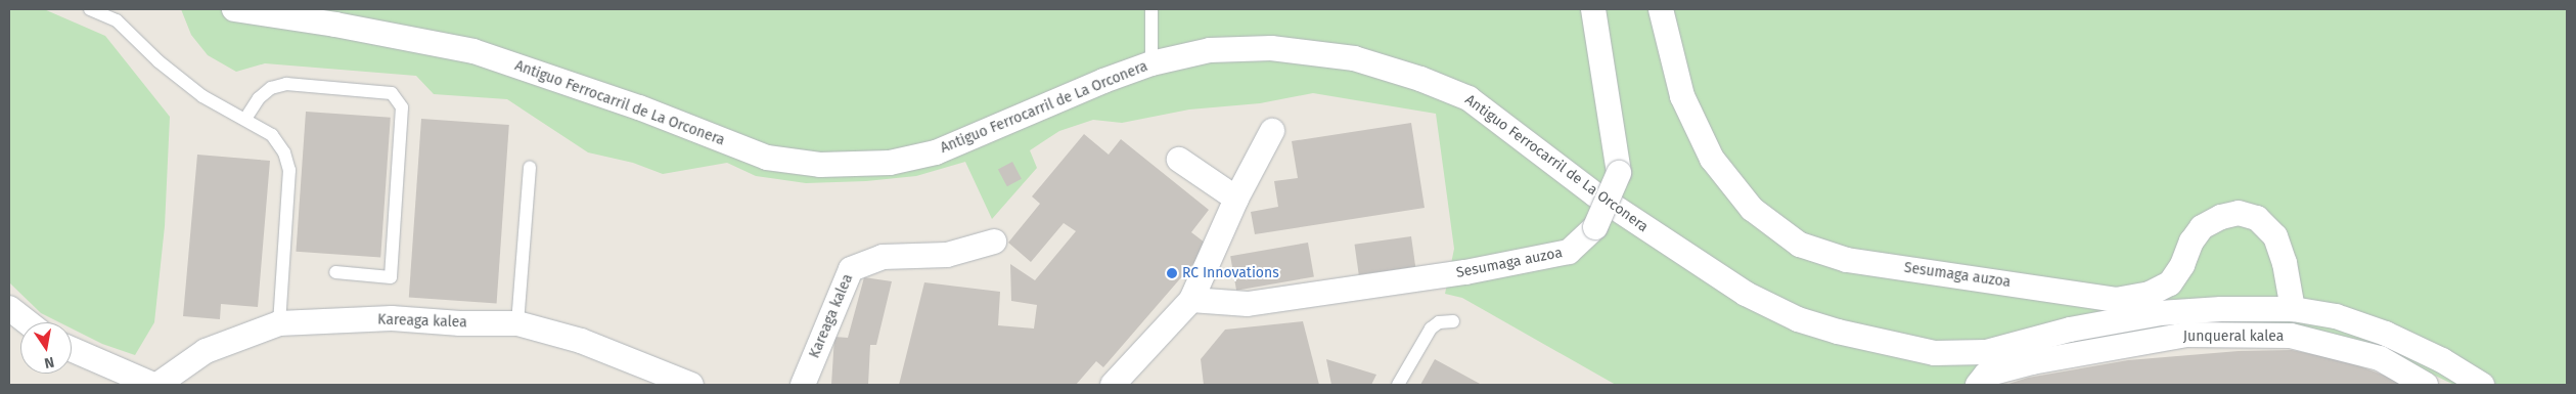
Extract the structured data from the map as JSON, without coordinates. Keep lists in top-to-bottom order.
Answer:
{
  "streets": {
    "street": [
      "Antiguo Ferrocarril de La Orconera",
      "Sesumaga auzoa",
      "Kareaga kalea",
      "Junqueral kalea"
    ]
  },
  "crossings": [
    ["Antiguo Ferrocarril de La Orconera", "Sesumaga auzoa"]
  ],
  "places": ["RC Innovations"],
  "north": "bottom"
}
